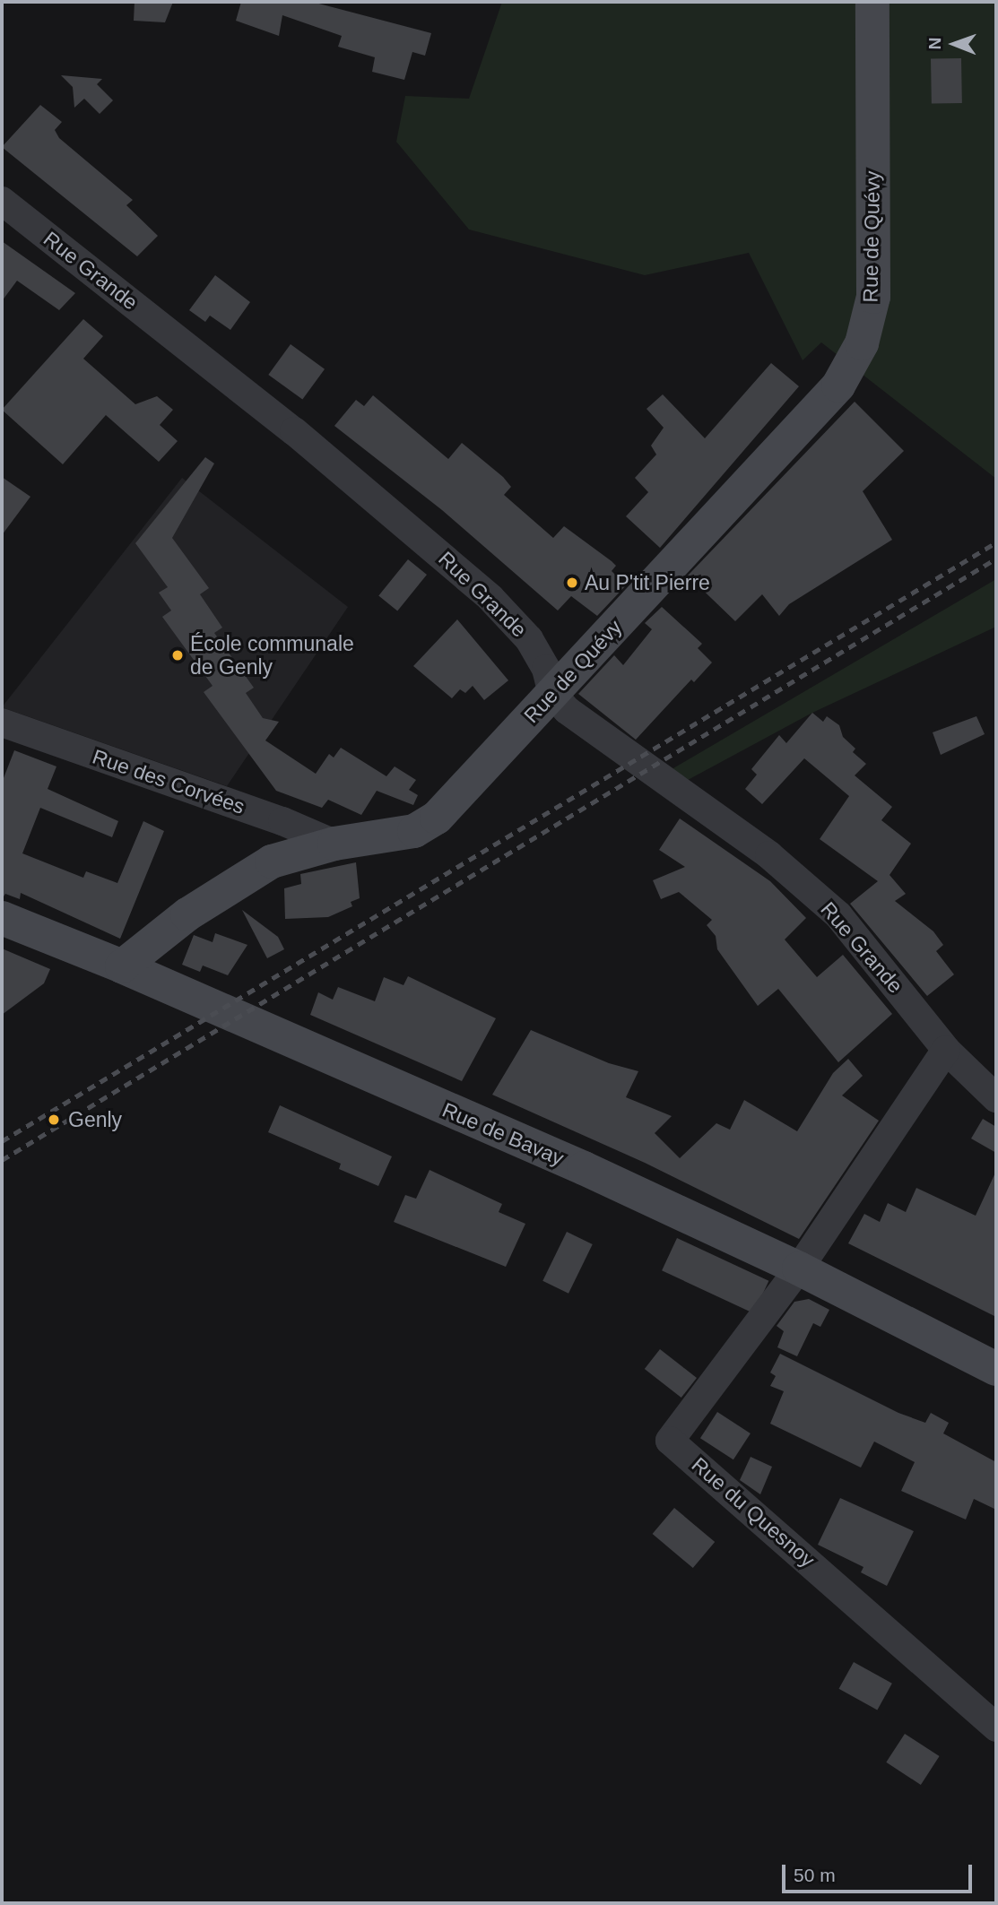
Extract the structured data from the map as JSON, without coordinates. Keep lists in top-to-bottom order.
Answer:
{
  "streets": {
    "main road": ["Rue de Quévy", "Rue de Bavay"],
    "street": ["Rue Grande", "Rue des Corvées", "Rue du Quesnoy"]
  },
  "crossings": [
    ["Rue de Quévy", "Rue Grande"],
    ["Rue de Quévy", "Rue des Corvées"],
    ["Rue de Quévy", "Rue de Bavay"],
    ["Rue de Bavay", "Rue du Quesnoy"]
  ],
  "places": ["Au P'tit Pierre", "École communale de Genly", "Genly"],
  "scale_bar": "50 m",
  "north": "left"
}
